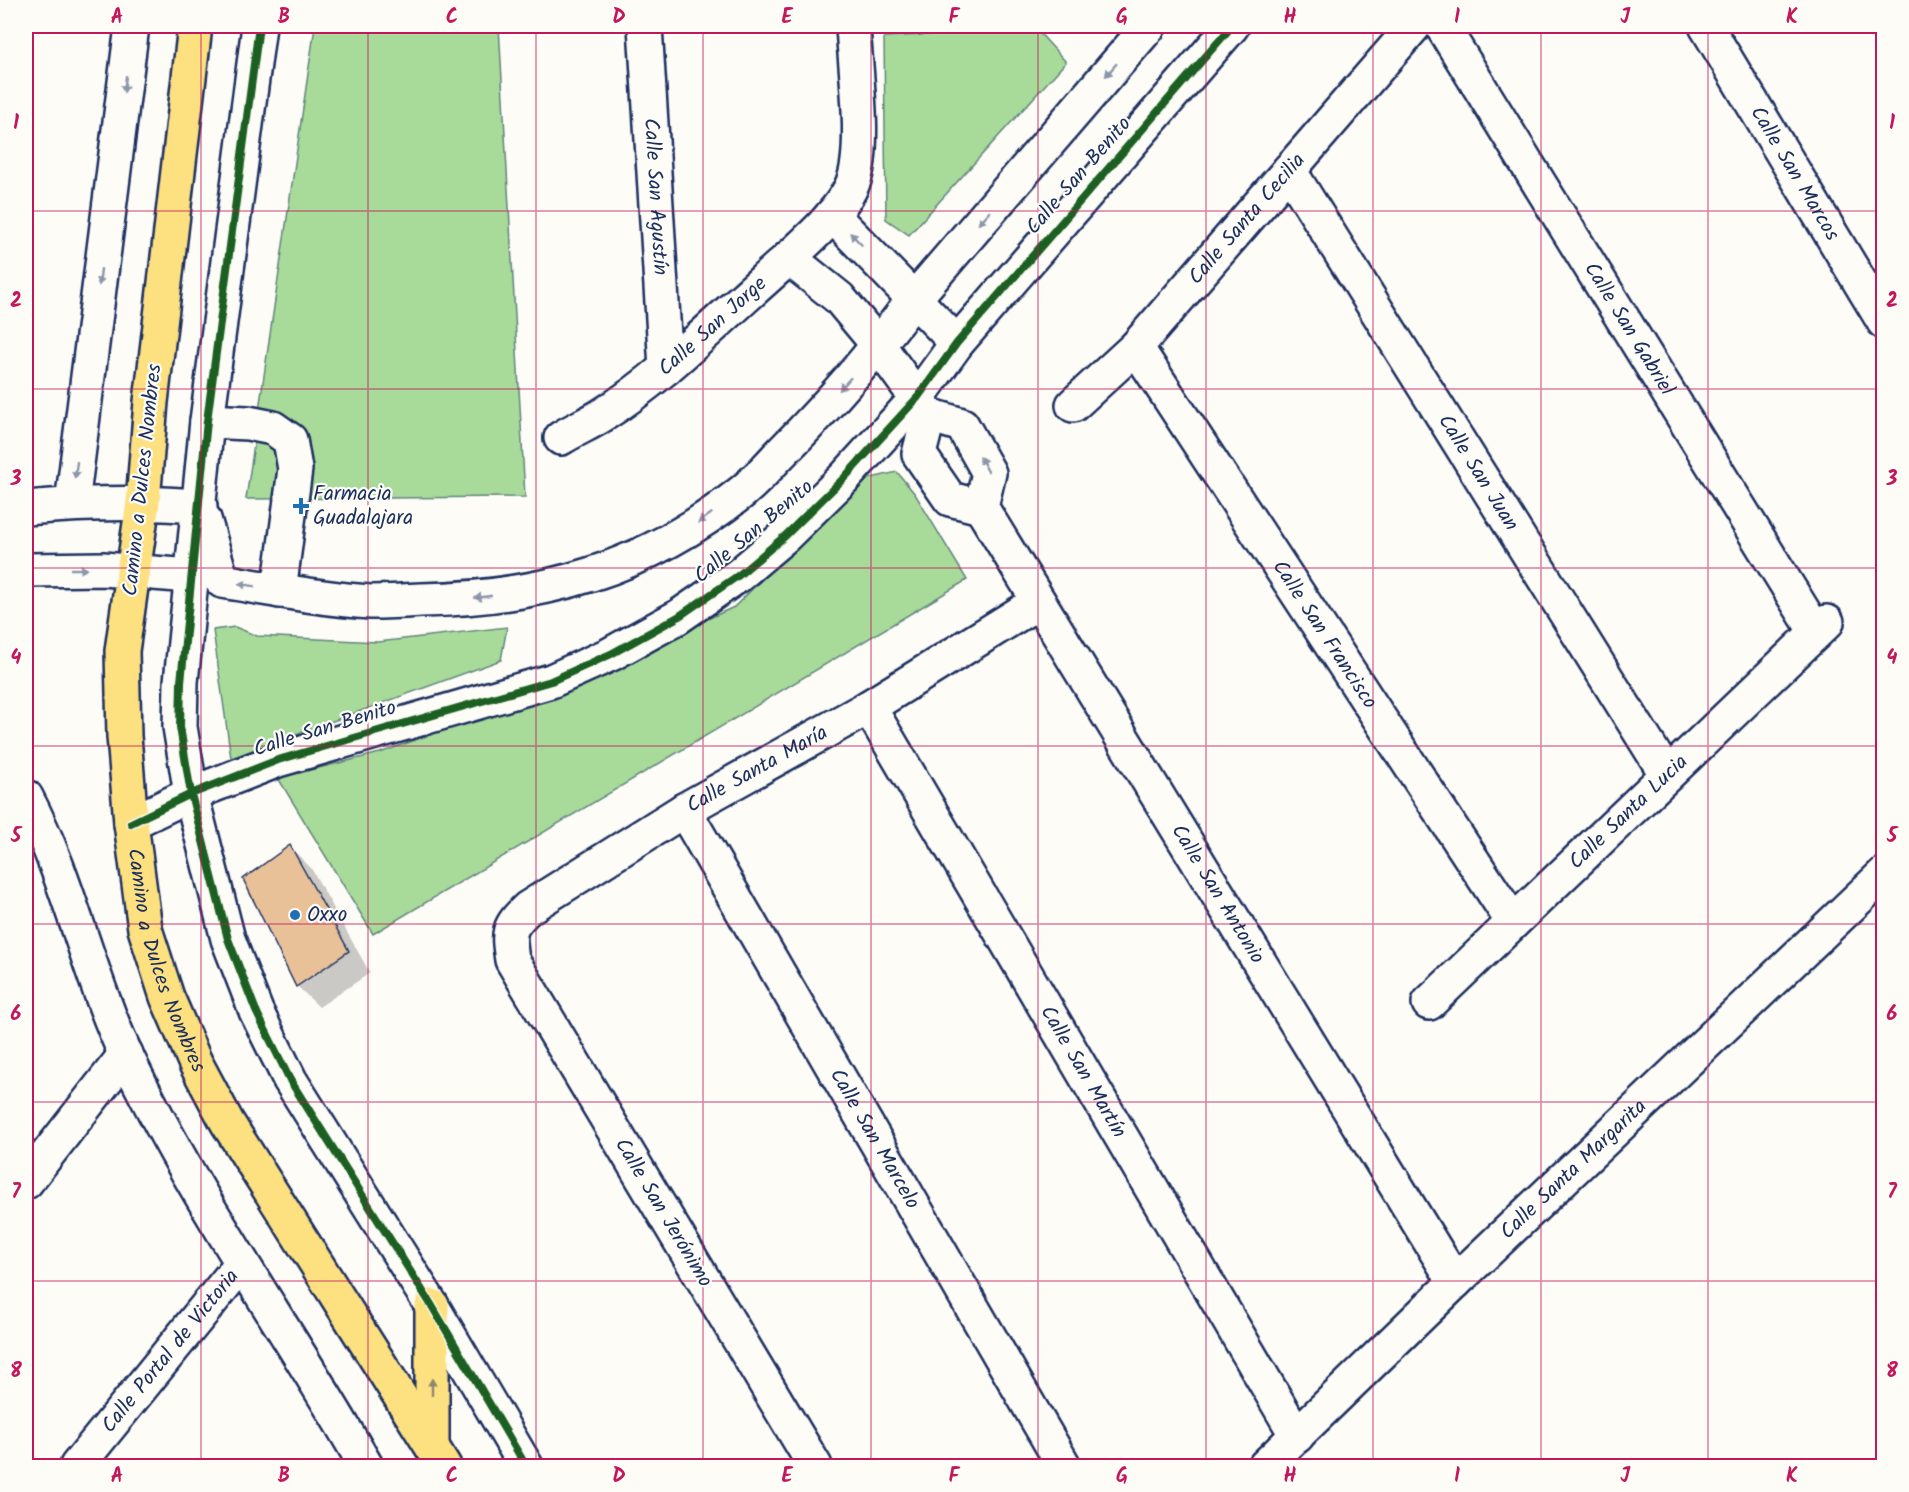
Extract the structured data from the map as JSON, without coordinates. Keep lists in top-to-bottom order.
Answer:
{
  "streets": {
    "main road": ["Camino a Dulces Nombres"],
    "street": [
      "Calle San Marcos",
      "Calle San Benito",
      "Calle San Agustín",
      "Calle Santa Cecilia",
      "Calle San Jorge",
      "Calle San Gabriel",
      "Calle San Juan",
      "Calle San Francisco",
      "Calle Santa María",
      "Calle Santa Lucia",
      "Calle San Antonio",
      "Calle San Martín",
      "Calle San Marcelo",
      "Calle Santa Margarita",
      "Calle San Jerónimo",
      "Calle Portal de Victoria"
    ]
  },
  "crossings": [
    ["Calle San Benito", "Camino a Dulces Nombres"],
    ["Calle San Agustín", "Calle San Jorge"],
    ["Calle Santa Cecilia", "Calle San Juan"],
    ["Calle Santa Cecilia", "Calle San Francisco"],
    ["Calle San Gabriel", "Calle Santa Lucia"],
    ["Calle San Juan", "Calle Santa Lucia"],
    ["Calle San Francisco", "Calle Santa Lucia"],
    ["Calle Santa María", "Calle San Antonio"],
    ["Calle Santa María", "Calle San Martín"],
    ["Calle Santa María", "Calle San Marcelo"],
    ["Calle Santa María", "Calle San Jerónimo"],
    ["Calle San Antonio", "Calle Santa Margarita"],
    ["Calle San Martín", "Calle Santa Margarita"]
  ],
  "places": {
    "health": ["Farmacia Guadalajara"],
    "other": ["Oxxo"]
  },
  "grid": {
    "columns": [
      "A",
      "B",
      "C",
      "D",
      "E",
      "F",
      "G",
      "H",
      "I",
      "J",
      "K"
    ],
    "rows": [
      "1",
      "2",
      "3",
      "4",
      "5",
      "6",
      "7",
      "8"
    ]
  }
}
